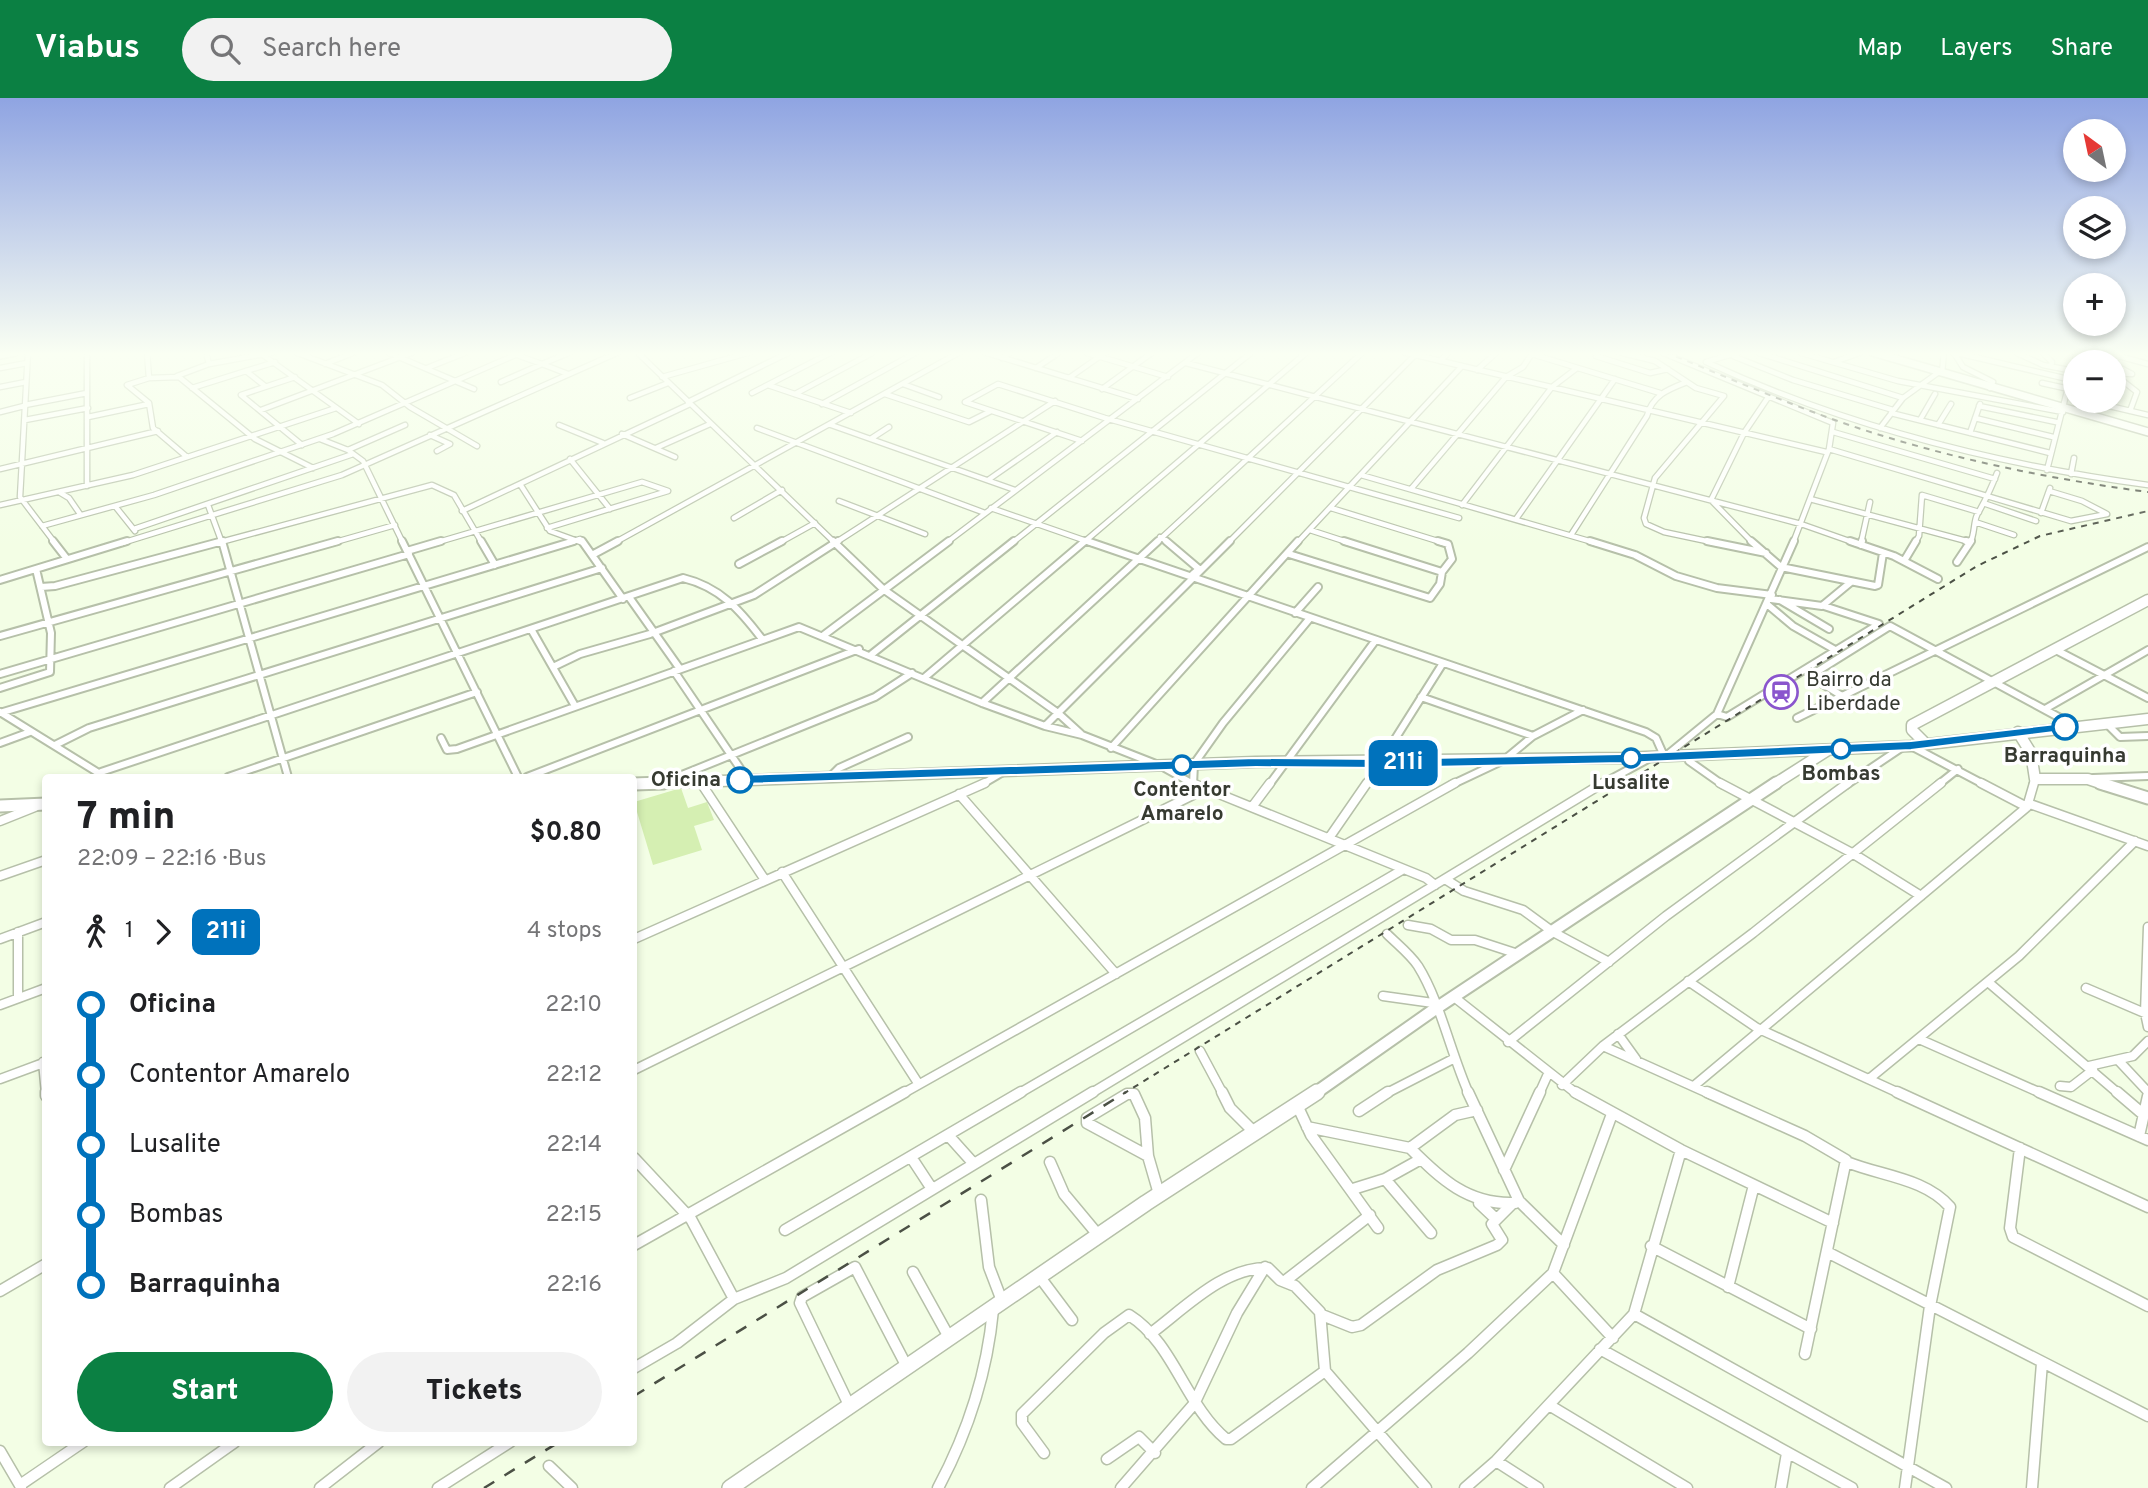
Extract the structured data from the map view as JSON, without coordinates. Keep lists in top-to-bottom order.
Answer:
{
  "places": {
    "station": ["Bairro da Liberdade"],
    "other": [
      "Barraquinha",
      "Bombas",
      "Lusalite",
      "Contentor Amarelo",
      "Oficina"
    ]
  },
  "lines": ["bus line 211i"],
  "north": "top left",
  "page": {
    "header": "Viabus",
    "search": "Search here",
    "nav": ["Map", "Layers", "Share"],
    "on_map": "211i",
    "map_buttons": ["+", "−"],
    "heading": ["7 min", "22:09 – 22:16 · Bus", "$0.80"],
    "legs": ["1", "211i", "4 stops"],
    "list": [
      {
        "name": "Oficina",
        "value": "22:10"
      },
      {
        "name": "Contentor Amarelo",
        "value": "22:12"
      },
      {
        "name": "Lusalite",
        "value": "22:14"
      },
      {
        "name": "Bombas",
        "value": "22:15"
      },
      {
        "name": "Barraquinha",
        "value": "22:16"
      }
    ],
    "buttons": ["Start", "Tickets"]
  }
}
